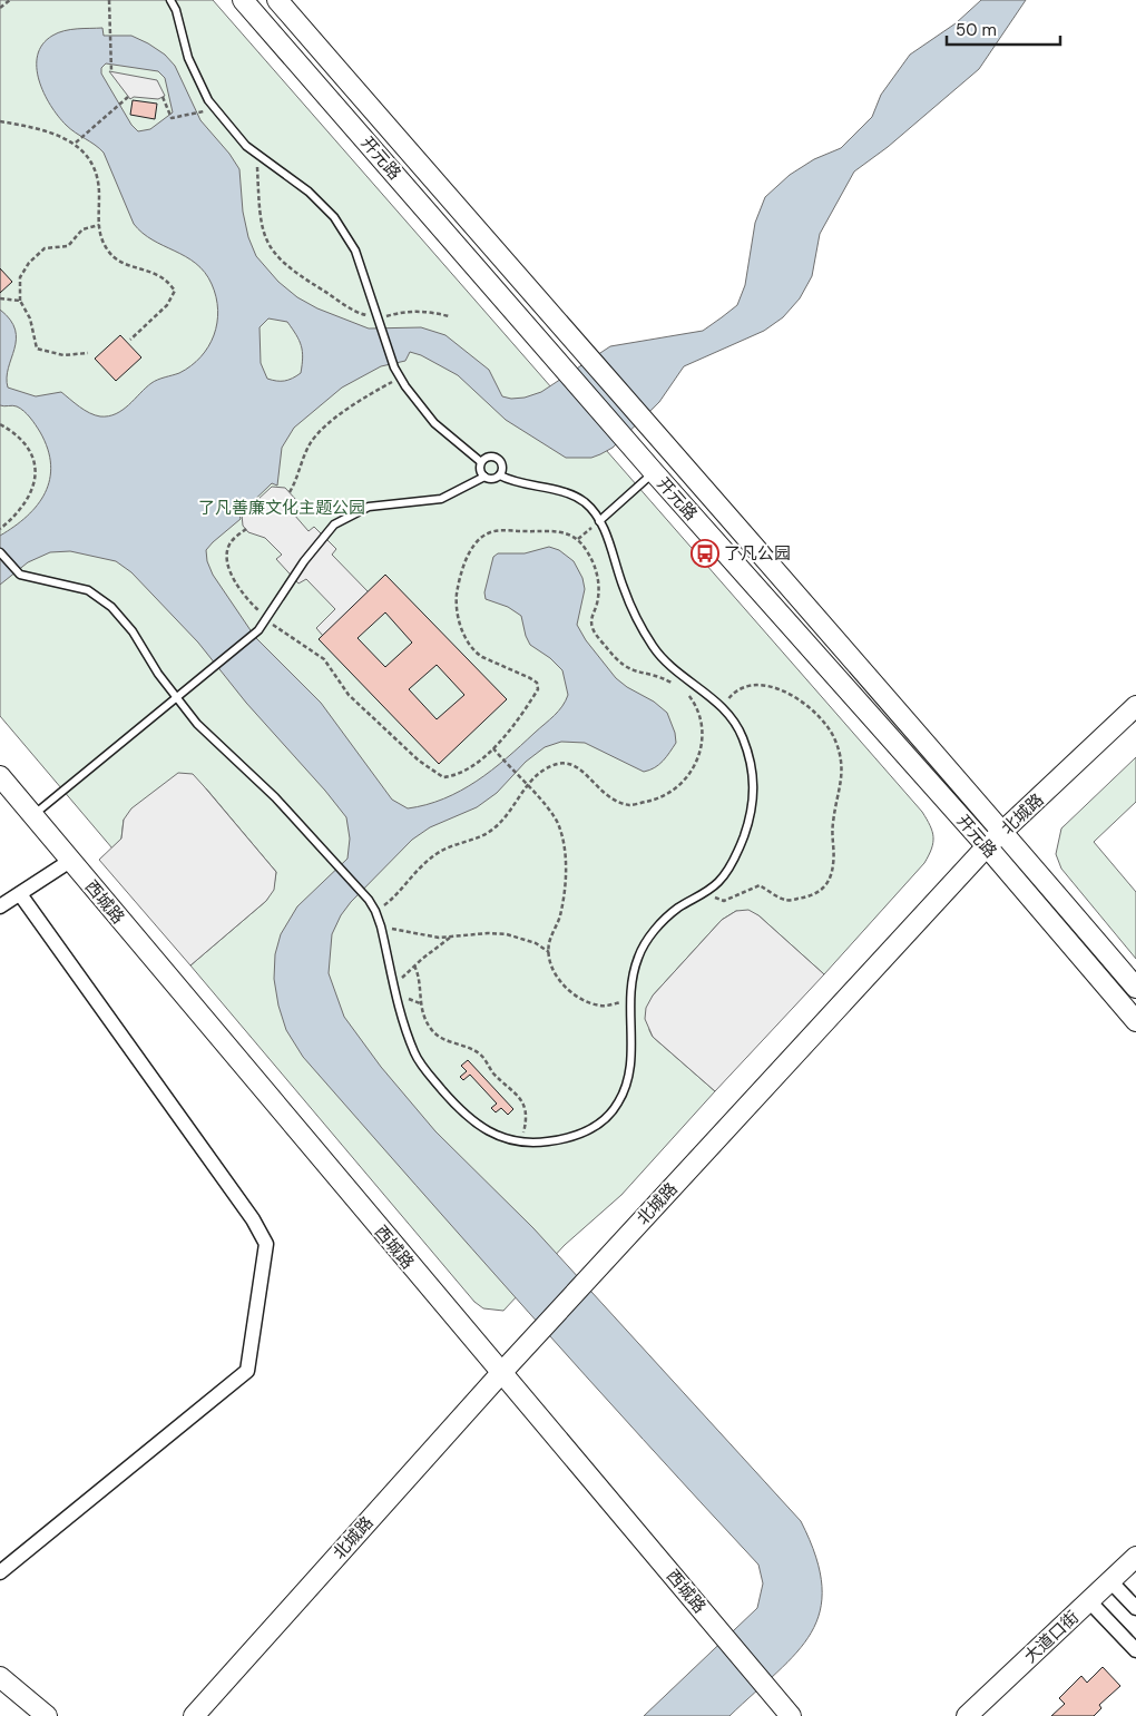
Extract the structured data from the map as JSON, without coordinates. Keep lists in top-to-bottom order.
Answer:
{
  "streets": {
    "street": [
      "开元路",
      "北城路",
      "西城路",
      "大道口街"
    ]
  },
  "crossings": [
    ["开元路", "北城路"],
    ["北城路", "西城路"]
  ],
  "parks": ["了凡善廉文化主题公园"],
  "places": {
    "bus stop": ["了凡公园"]
  },
  "scale_bar": "50 m"
}
